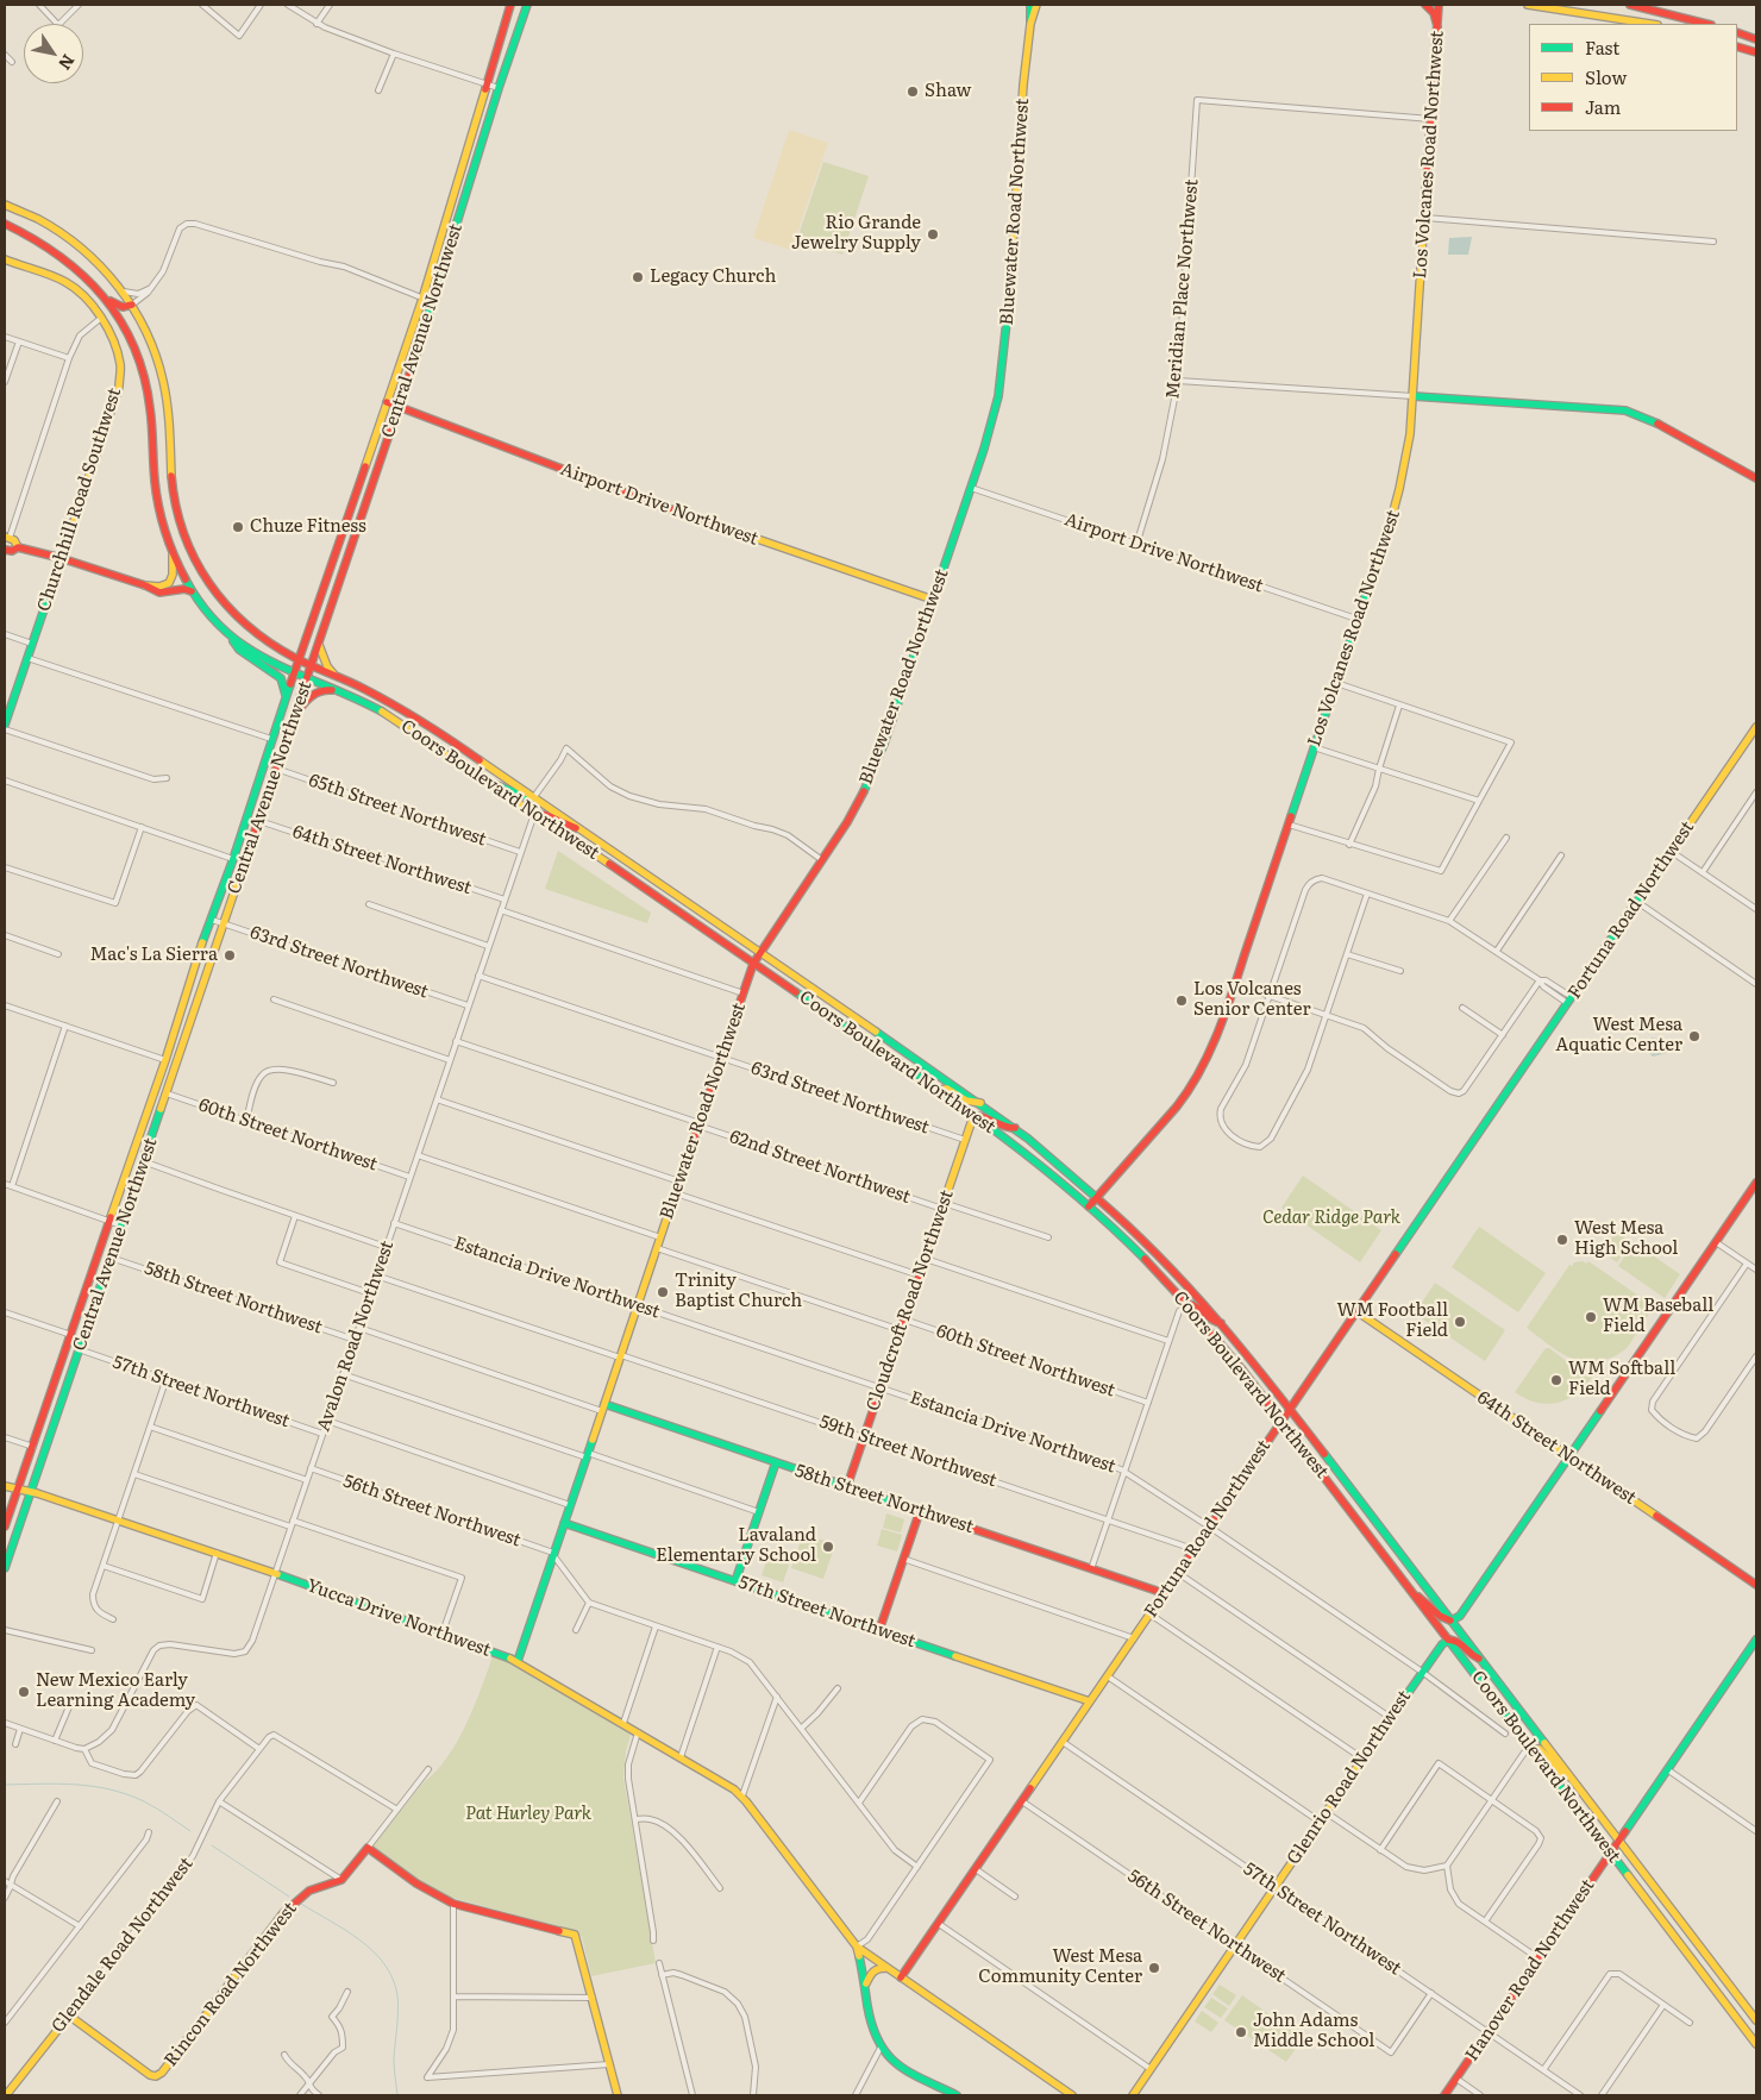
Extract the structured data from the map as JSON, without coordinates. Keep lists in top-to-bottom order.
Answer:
{
  "streets": {
    "street": [
      "Los Volcanes Road Northwest",
      "Bluewater Road Northwest",
      "Meridian Place Northwest",
      "Central Avenue Northwest",
      "Churchhill Road Southwest",
      "Airport Drive Northwest",
      "Coors Boulevard Northwest",
      "65th Street Northwest",
      "64th Street Northwest",
      "Fortuna Road Northwest",
      "63rd Street Northwest",
      "60th Street Northwest",
      "62nd Street Northwest",
      "Estancia Drive Northwest",
      "58th Street Northwest",
      "Cloudcroft Road Northwest",
      "Avalon Road Northwest",
      "57th Street Northwest",
      "59th Street Northwest",
      "56th Street Northwest",
      "Yucca Drive Northwest",
      "Glenrio Road Northwest",
      "Glendale Road Northwest",
      "Hanover Road Northwest",
      "Rincon Road Northwest"
    ]
  },
  "crossings": [
    ["Los Volcanes Road Northwest", "Meridian Place Northwest"],
    ["Los Volcanes Road Northwest", "Airport Drive Northwest"],
    ["Los Volcanes Road Northwest", "Coors Boulevard Northwest"],
    ["Bluewater Road Northwest", "Airport Drive Northwest"],
    ["Bluewater Road Northwest", "Coors Boulevard Northwest"],
    ["Bluewater Road Northwest", "63rd Street Northwest"],
    ["Bluewater Road Northwest", "62nd Street Northwest"],
    ["Bluewater Road Northwest", "Estancia Drive Northwest"],
    ["Bluewater Road Northwest", "58th Street Northwest"],
    ["Bluewater Road Northwest", "57th Street Northwest"],
    ["Bluewater Road Northwest", "59th Street Northwest"],
    ["Bluewater Road Northwest", "56th Street Northwest"],
    ["Bluewater Road Northwest", "Yucca Drive Northwest"],
    ["Meridian Place Northwest", "Airport Drive Northwest"],
    ["Central Avenue Northwest", "Airport Drive Northwest"],
    ["Central Avenue Northwest", "Coors Boulevard Northwest"],
    ["Central Avenue Northwest", "65th Street Northwest"],
    ["Central Avenue Northwest", "64th Street Northwest"],
    ["Central Avenue Northwest", "63rd Street Northwest"],
    ["Central Avenue Northwest", "60th Street Northwest"],
    ["Central Avenue Northwest", "58th Street Northwest"],
    ["Central Avenue Northwest", "57th Street Northwest"],
    ["Central Avenue Northwest", "Yucca Drive Northwest"],
    ["Coors Boulevard Northwest", "Fortuna Road Northwest"],
    ["Coors Boulevard Northwest", "Cloudcroft Road Northwest"],
    ["Coors Boulevard Northwest", "Avalon Road Northwest"],
    ["Coors Boulevard Northwest", "Glenrio Road Northwest"],
    ["Coors Boulevard Northwest", "Hanover Road Northwest"],
    ["65th Street Northwest", "Avalon Road Northwest"],
    ["64th Street Northwest", "Fortuna Road Northwest"],
    ["64th Street Northwest", "Avalon Road Northwest"],
    ["Fortuna Road Northwest", "Estancia Drive Northwest"],
    ["Fortuna Road Northwest", "58th Street Northwest"],
    ["Fortuna Road Northwest", "57th Street Northwest"],
    ["Fortuna Road Northwest", "59th Street Northwest"],
    ["Fortuna Road Northwest", "56th Street Northwest"],
    ["63rd Street Northwest", "Cloudcroft Road Northwest"],
    ["63rd Street Northwest", "Avalon Road Northwest"],
    ["60th Street Northwest", "Cloudcroft Road Northwest"],
    ["60th Street Northwest", "Avalon Road Northwest"],
    ["62nd Street Northwest", "Cloudcroft Road Northwest"],
    ["62nd Street Northwest", "Avalon Road Northwest"],
    ["Estancia Drive Northwest", "Cloudcroft Road Northwest"],
    ["Estancia Drive Northwest", "Avalon Road Northwest"],
    ["Estancia Drive Northwest", "Glenrio Road Northwest"],
    ["58th Street Northwest", "Cloudcroft Road Northwest"],
    ["58th Street Northwest", "Avalon Road Northwest"],
    ["Cloudcroft Road Northwest", "59th Street Northwest"],
    ["Avalon Road Northwest", "57th Street Northwest"],
    ["Avalon Road Northwest", "59th Street Northwest"],
    ["Avalon Road Northwest", "56th Street Northwest"],
    ["Avalon Road Northwest", "Yucca Drive Northwest"],
    ["57th Street Northwest", "56th Street Northwest"],
    ["57th Street Northwest", "Glenrio Road Northwest"],
    ["57th Street Northwest", "Hanover Road Northwest"],
    ["56th Street Northwest", "Glenrio Road Northwest"],
    ["Glendale Road Northwest", "Rincon Road Northwest"]
  ],
  "parks": ["Cedar Ridge Park", "Pat Hurley Park"],
  "places": [
    "Shaw",
    "Rio Grande Jewelry Supply",
    "Legacy Church",
    "Chuze Fitness",
    "Mac's La Sierra",
    "Los Volcanes Senior Center",
    "West Mesa Aquatic Center",
    "West Mesa High School",
    "Trinity Baptist Church",
    "WM Baseball Field",
    "WM Football Field",
    "WM Softball Field",
    "Lavaland Elementary School",
    "New Mexico Early Learning Academy",
    "West Mesa Community Center",
    "John Adams Middle School"
  ],
  "legend": ["Fast", "Slow", "Jam"],
  "north": "bottom right"
}
